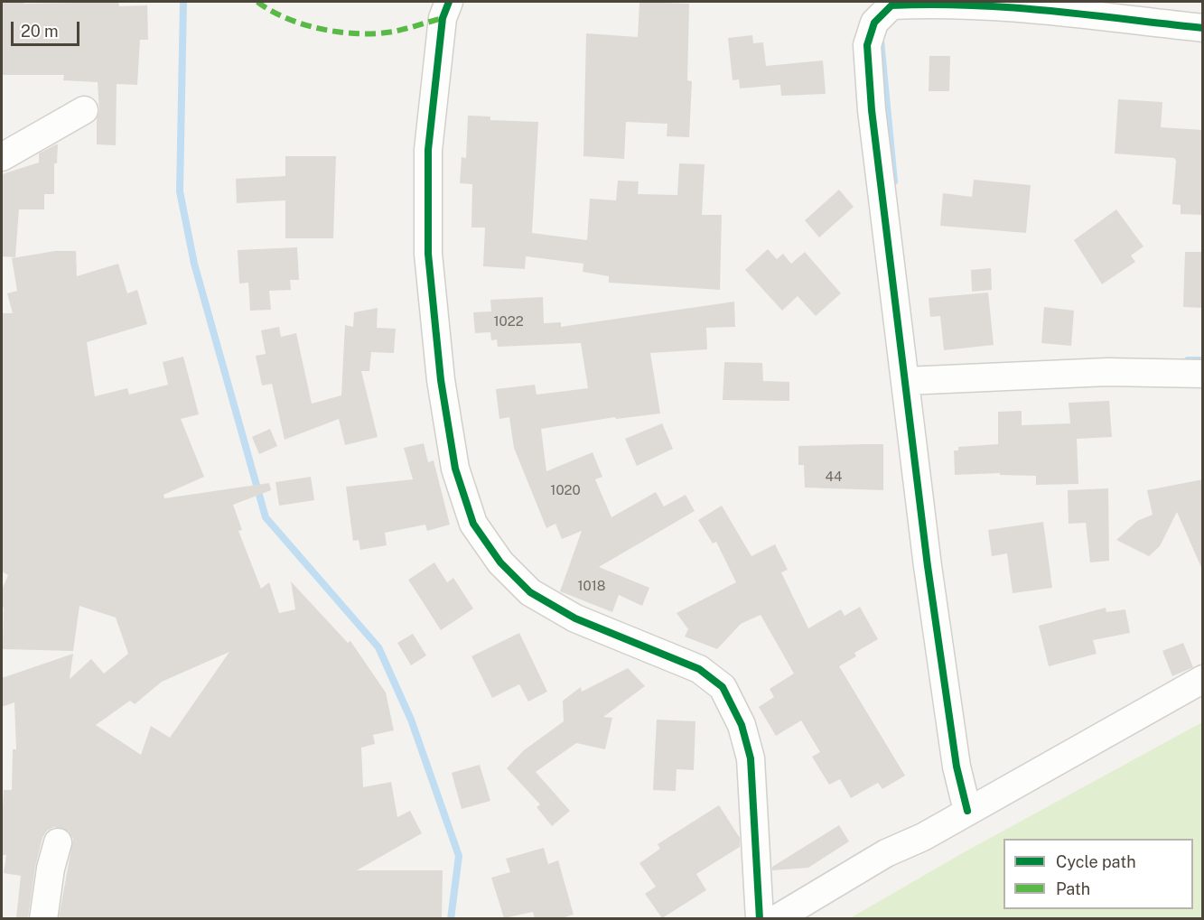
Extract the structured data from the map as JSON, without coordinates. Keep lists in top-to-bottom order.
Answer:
{
  "house_numbers": [
    "1022",
    "44",
    "1020",
    "1018"
  ],
  "legend": ["Cycle path", "Path"],
  "scale_bar": "20 m"
}
